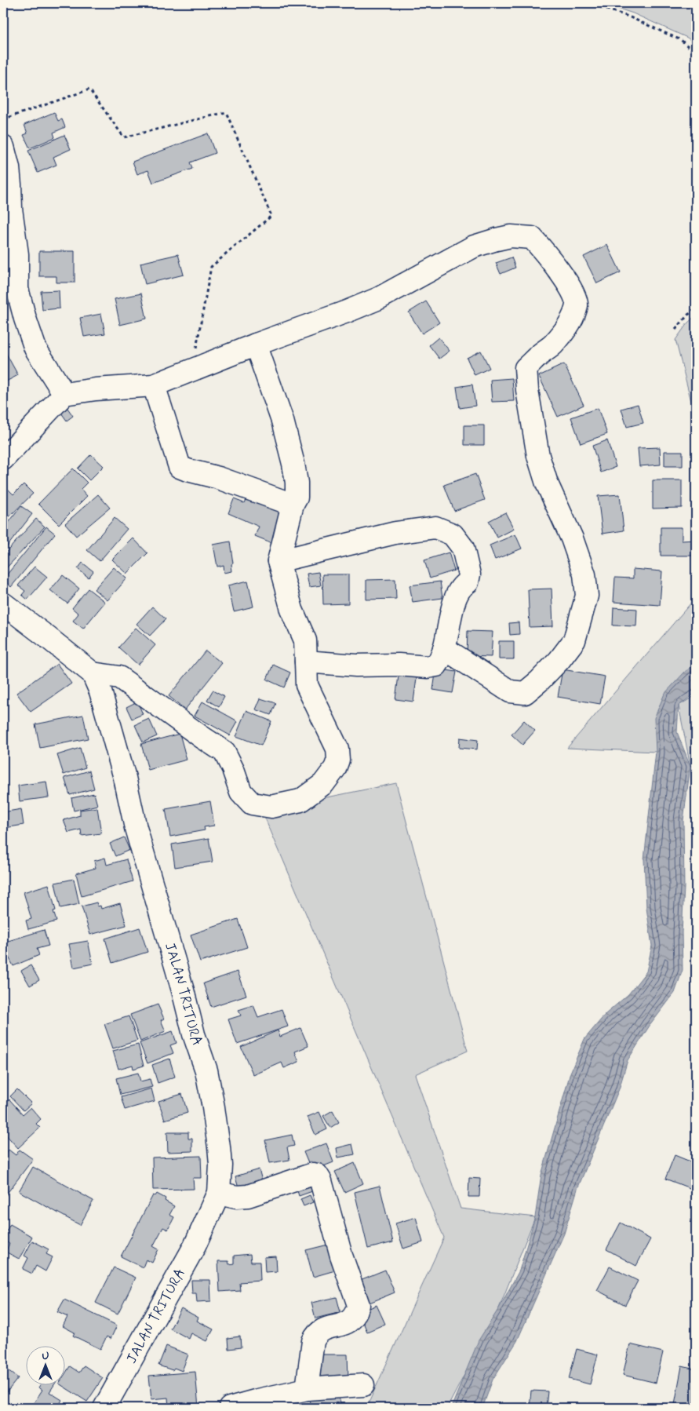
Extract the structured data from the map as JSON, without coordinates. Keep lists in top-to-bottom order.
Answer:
{
  "streets": {
    "street": ["JALAN TRITURA"]
  },
  "north": "top"
}
